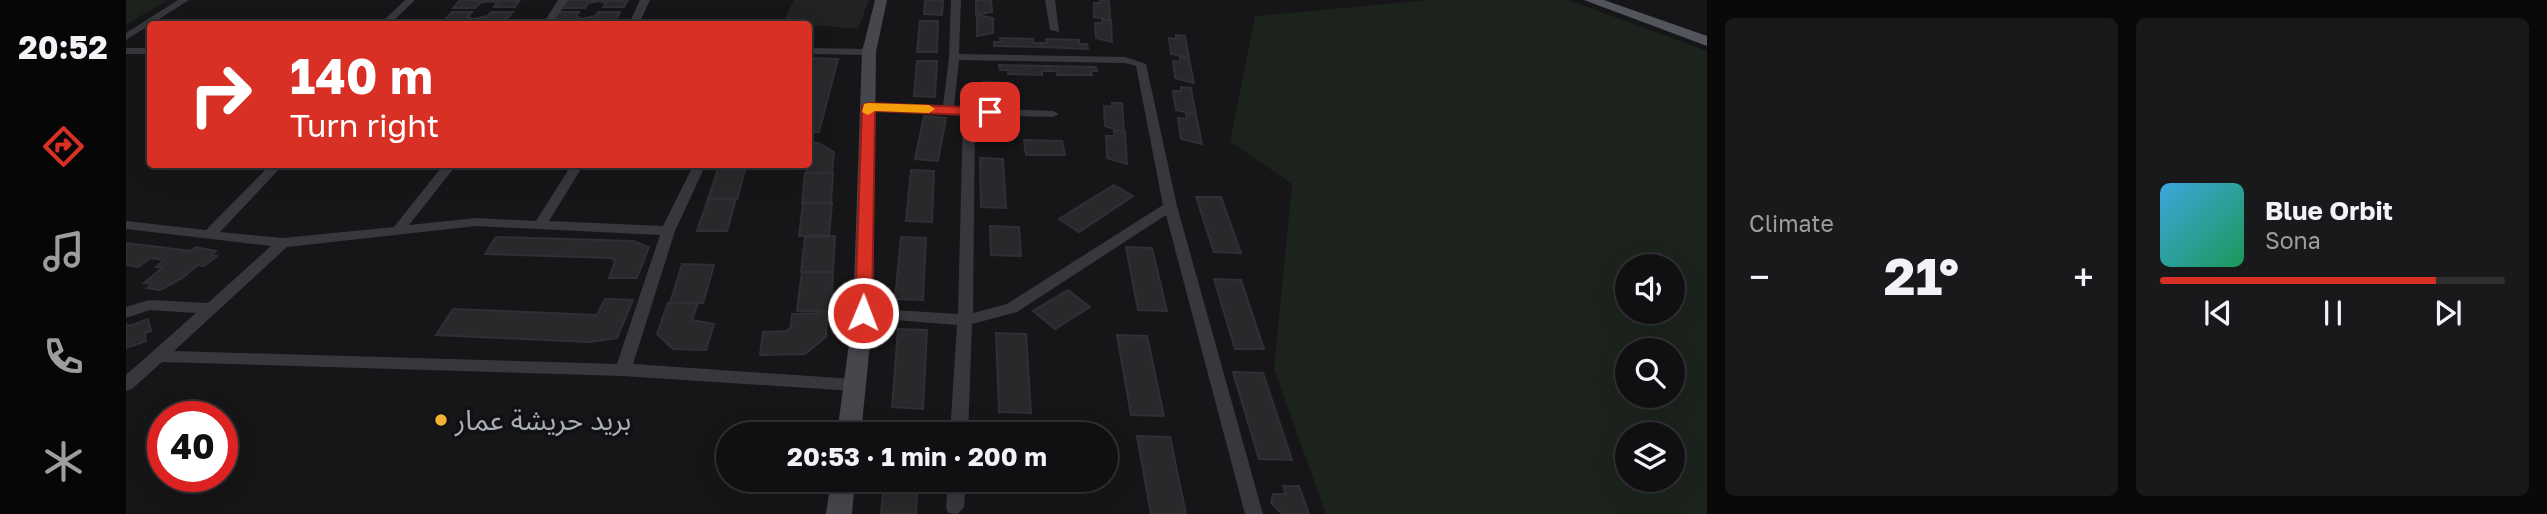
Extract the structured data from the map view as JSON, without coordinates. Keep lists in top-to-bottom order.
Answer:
{
  "places": ["بريد حريشة عمار"],
  "page": {
    "tabs": "20:52",
    "tile": "Climate",
    "turn": ["140 m", "Turn right"],
    "song": ["Blue Orbit", "Sona"],
    "heat": ["−", "21°", "+"],
    "limit": "40",
    "trip": "20:53 · 1 min · 200 m"
  }
}
